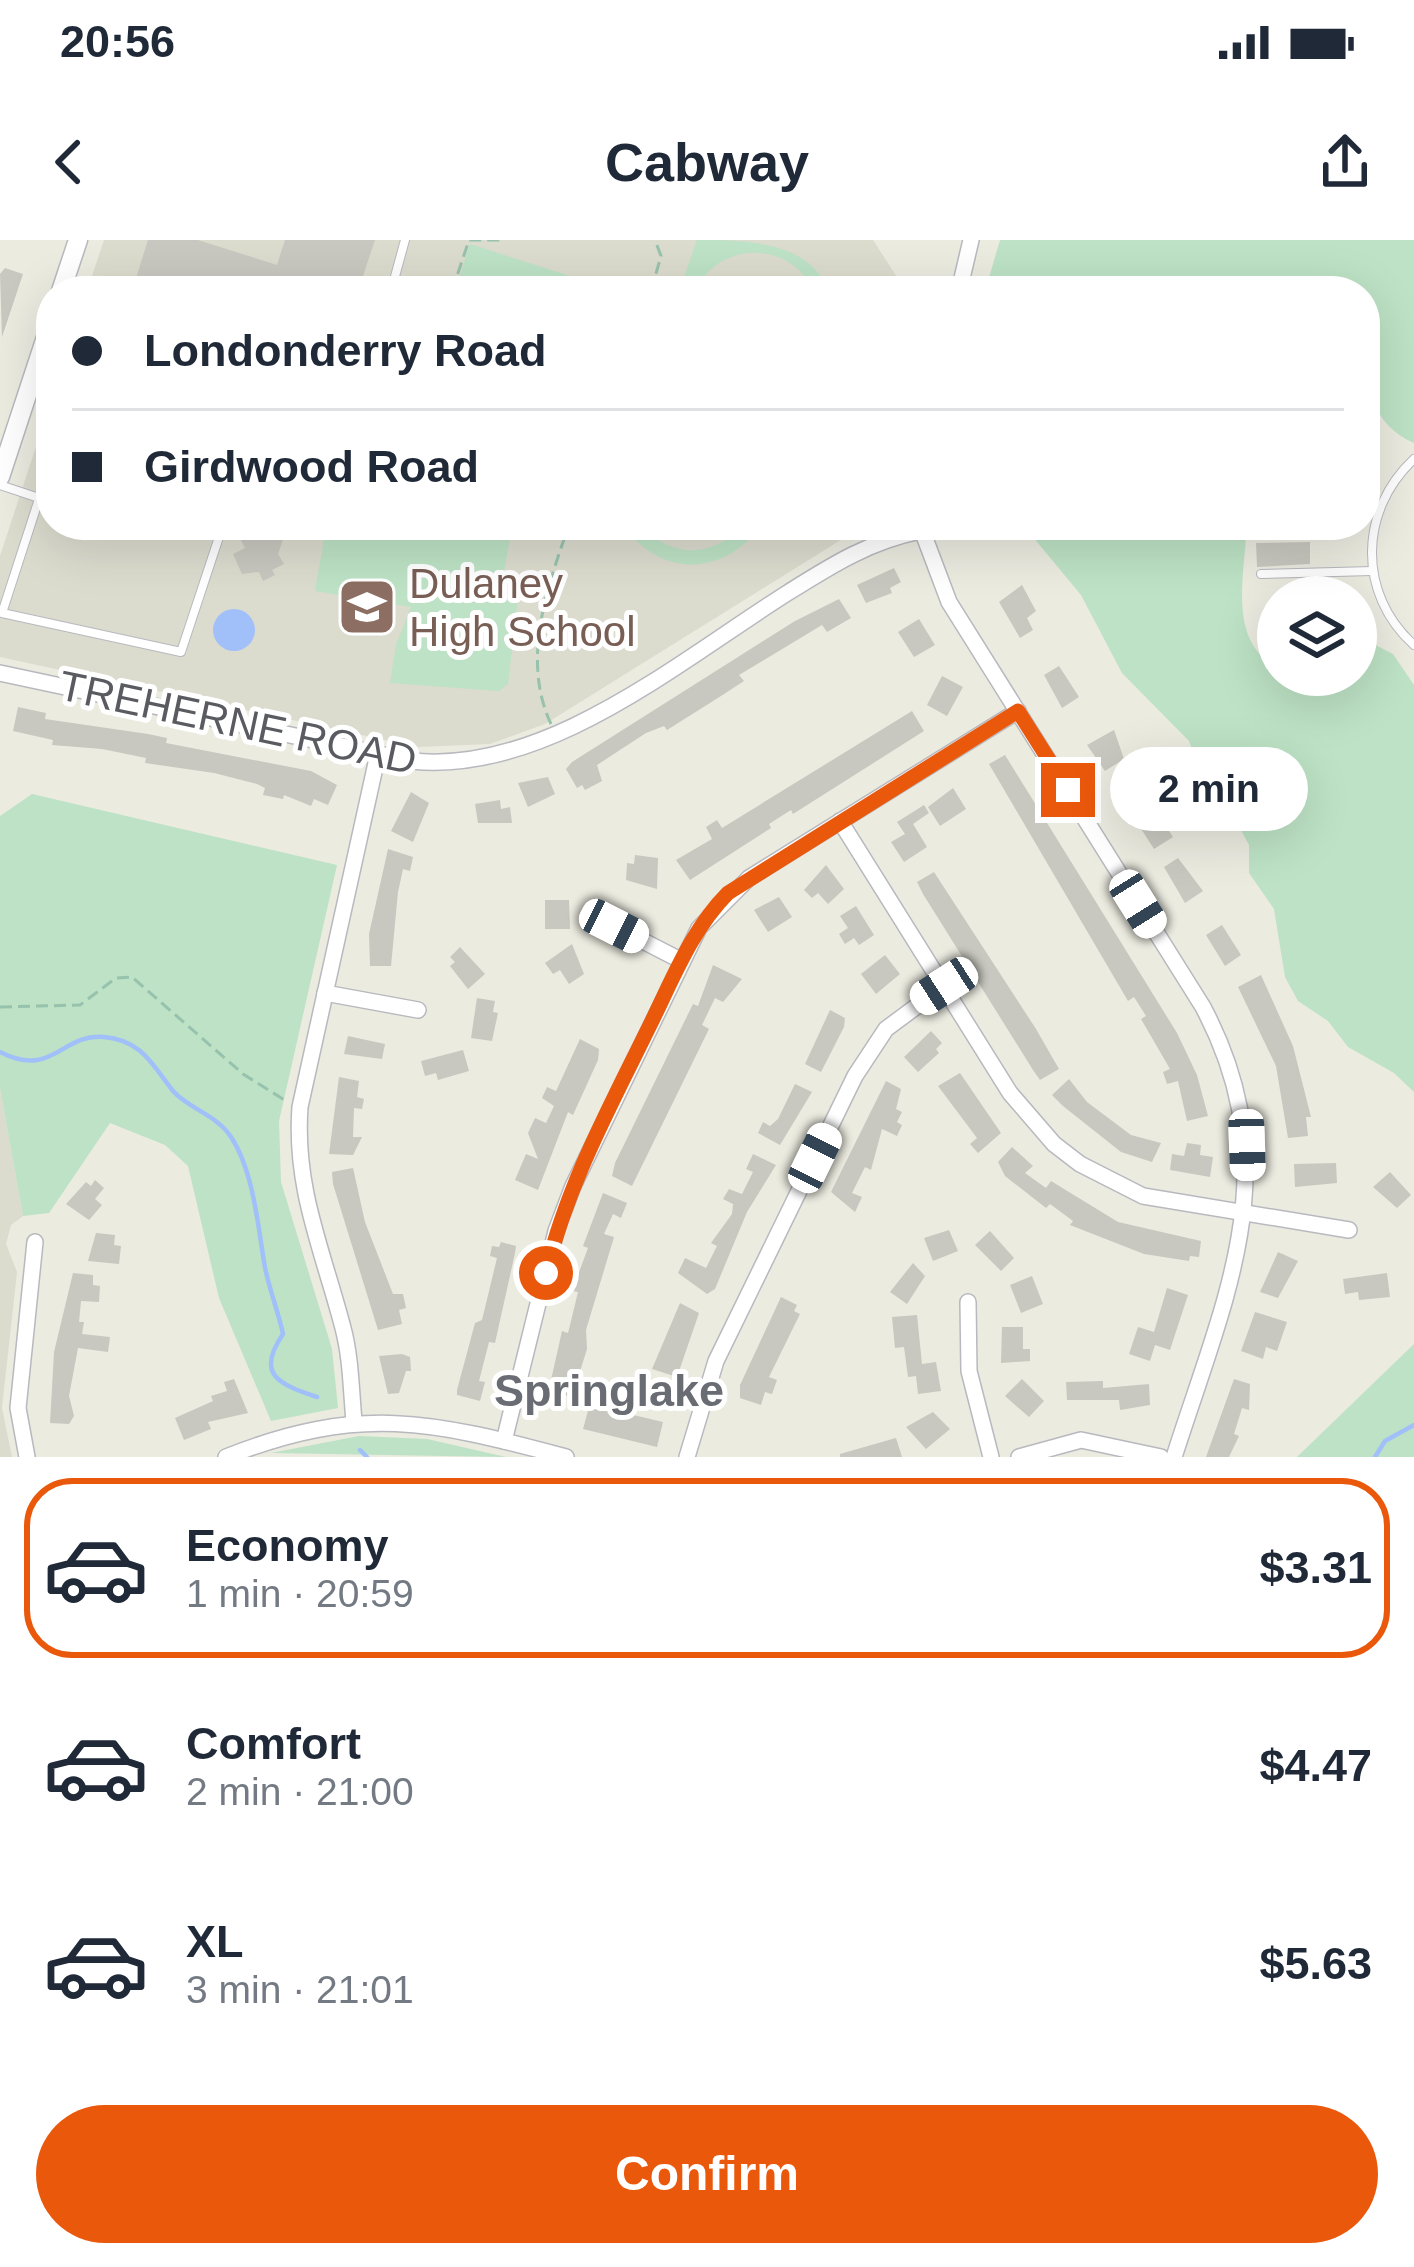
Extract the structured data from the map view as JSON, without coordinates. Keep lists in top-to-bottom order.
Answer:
{
  "streets": {
    "street": ["TREHERNE ROAD"]
  },
  "districts": ["Springlake"],
  "places": {
    "school or university": ["Dulaney High School"]
  },
  "page": {
    "status": "20:56",
    "header": "Cabway",
    "banner": ["Londonderry Road", "Girdwood Road"],
    "bubble": "2 min",
    "list": [
      {
        "name": "Economy",
        "note": "1 min · 20:59",
        "value": "$3.31"
      },
      {
        "name": "Comfort",
        "note": "2 min · 21:00",
        "value": "$4.47"
      },
      {
        "name": "XL",
        "note": "3 min · 21:01",
        "value": "$5.63"
      }
    ],
    "buttons": "Confirm"
  }
}
